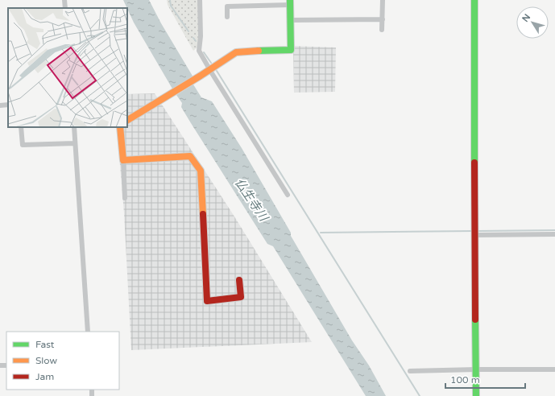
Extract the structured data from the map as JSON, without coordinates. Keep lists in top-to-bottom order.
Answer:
{
  "water": ["仏生寺川"],
  "legend": ["Fast", "Slow", "Jam"],
  "scale_bar": "100 m",
  "north": "top left"
}
